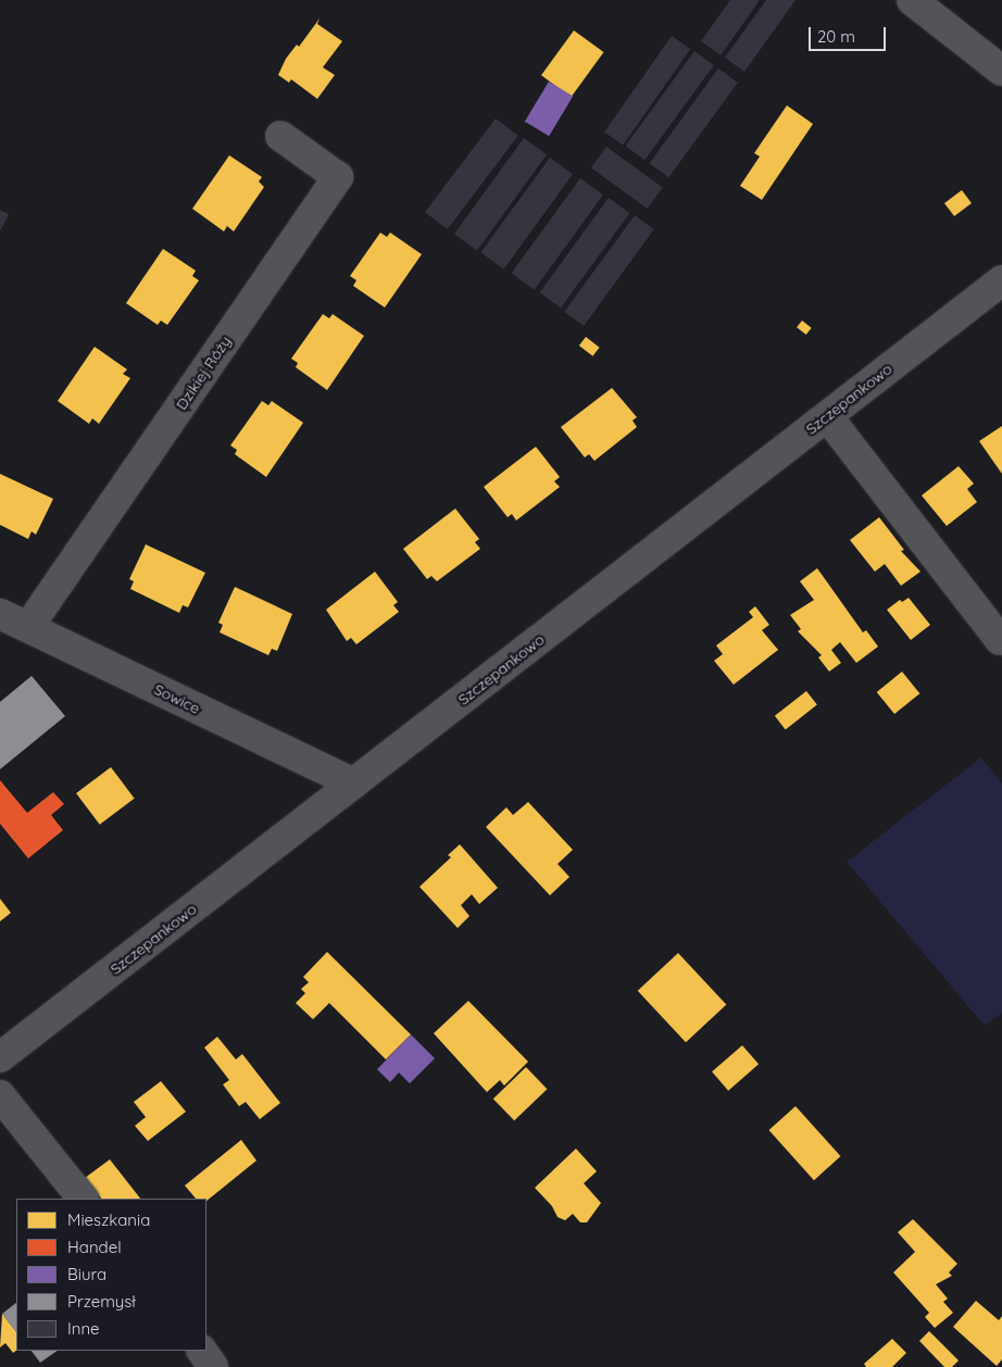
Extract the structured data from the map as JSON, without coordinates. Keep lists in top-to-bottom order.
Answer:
{
  "streets": {
    "street": ["Dzikiej Róży", "Szczepankowo", "Sowice"]
  },
  "crossings": [
    ["Dzikiej Róży", "Sowice"],
    ["Szczepankowo", "Sowice"]
  ],
  "legend": [
    "Mieszkania",
    "Handel",
    "Biura",
    "Przemysł",
    "Inne"
  ],
  "scale_bar": "20 m"
}
